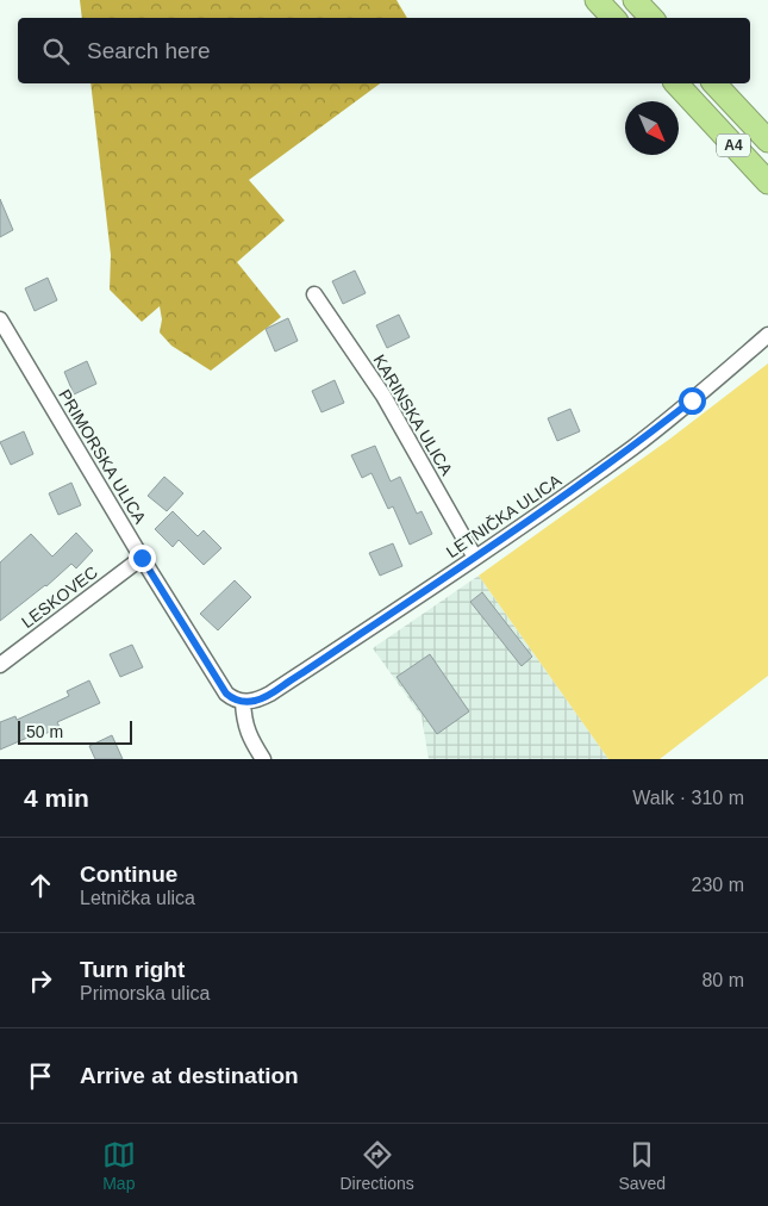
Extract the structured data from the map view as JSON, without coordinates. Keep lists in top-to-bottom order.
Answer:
{
  "streets": {
    "highway": ["A4"],
    "street": [
      "KARINSKA ULICA",
      "PRIMORSKA ULICA",
      "LETNIČKA ULICA",
      "LESKOVEC"
    ]
  },
  "crossings": [
    ["KARINSKA ULICA", "LETNIČKA ULICA"],
    ["PRIMORSKA ULICA", "LETNIČKA ULICA"],
    ["PRIMORSKA ULICA", "LESKOVEC"]
  ],
  "scale_bar": "50 m",
  "north": "bottom right",
  "page": {
    "search": "Search here",
    "scale": "50 m",
    "heading": ["4 min", "Walk · 310 m"],
    "list": [
      ["Continue", "Letnička ulica", "230 m"],
      ["Turn right", "Primorska ulica", "80 m"],
      "Arrive at destination"
    ],
    "nav": ["Map", "Directions", "Saved"]
  }
}
